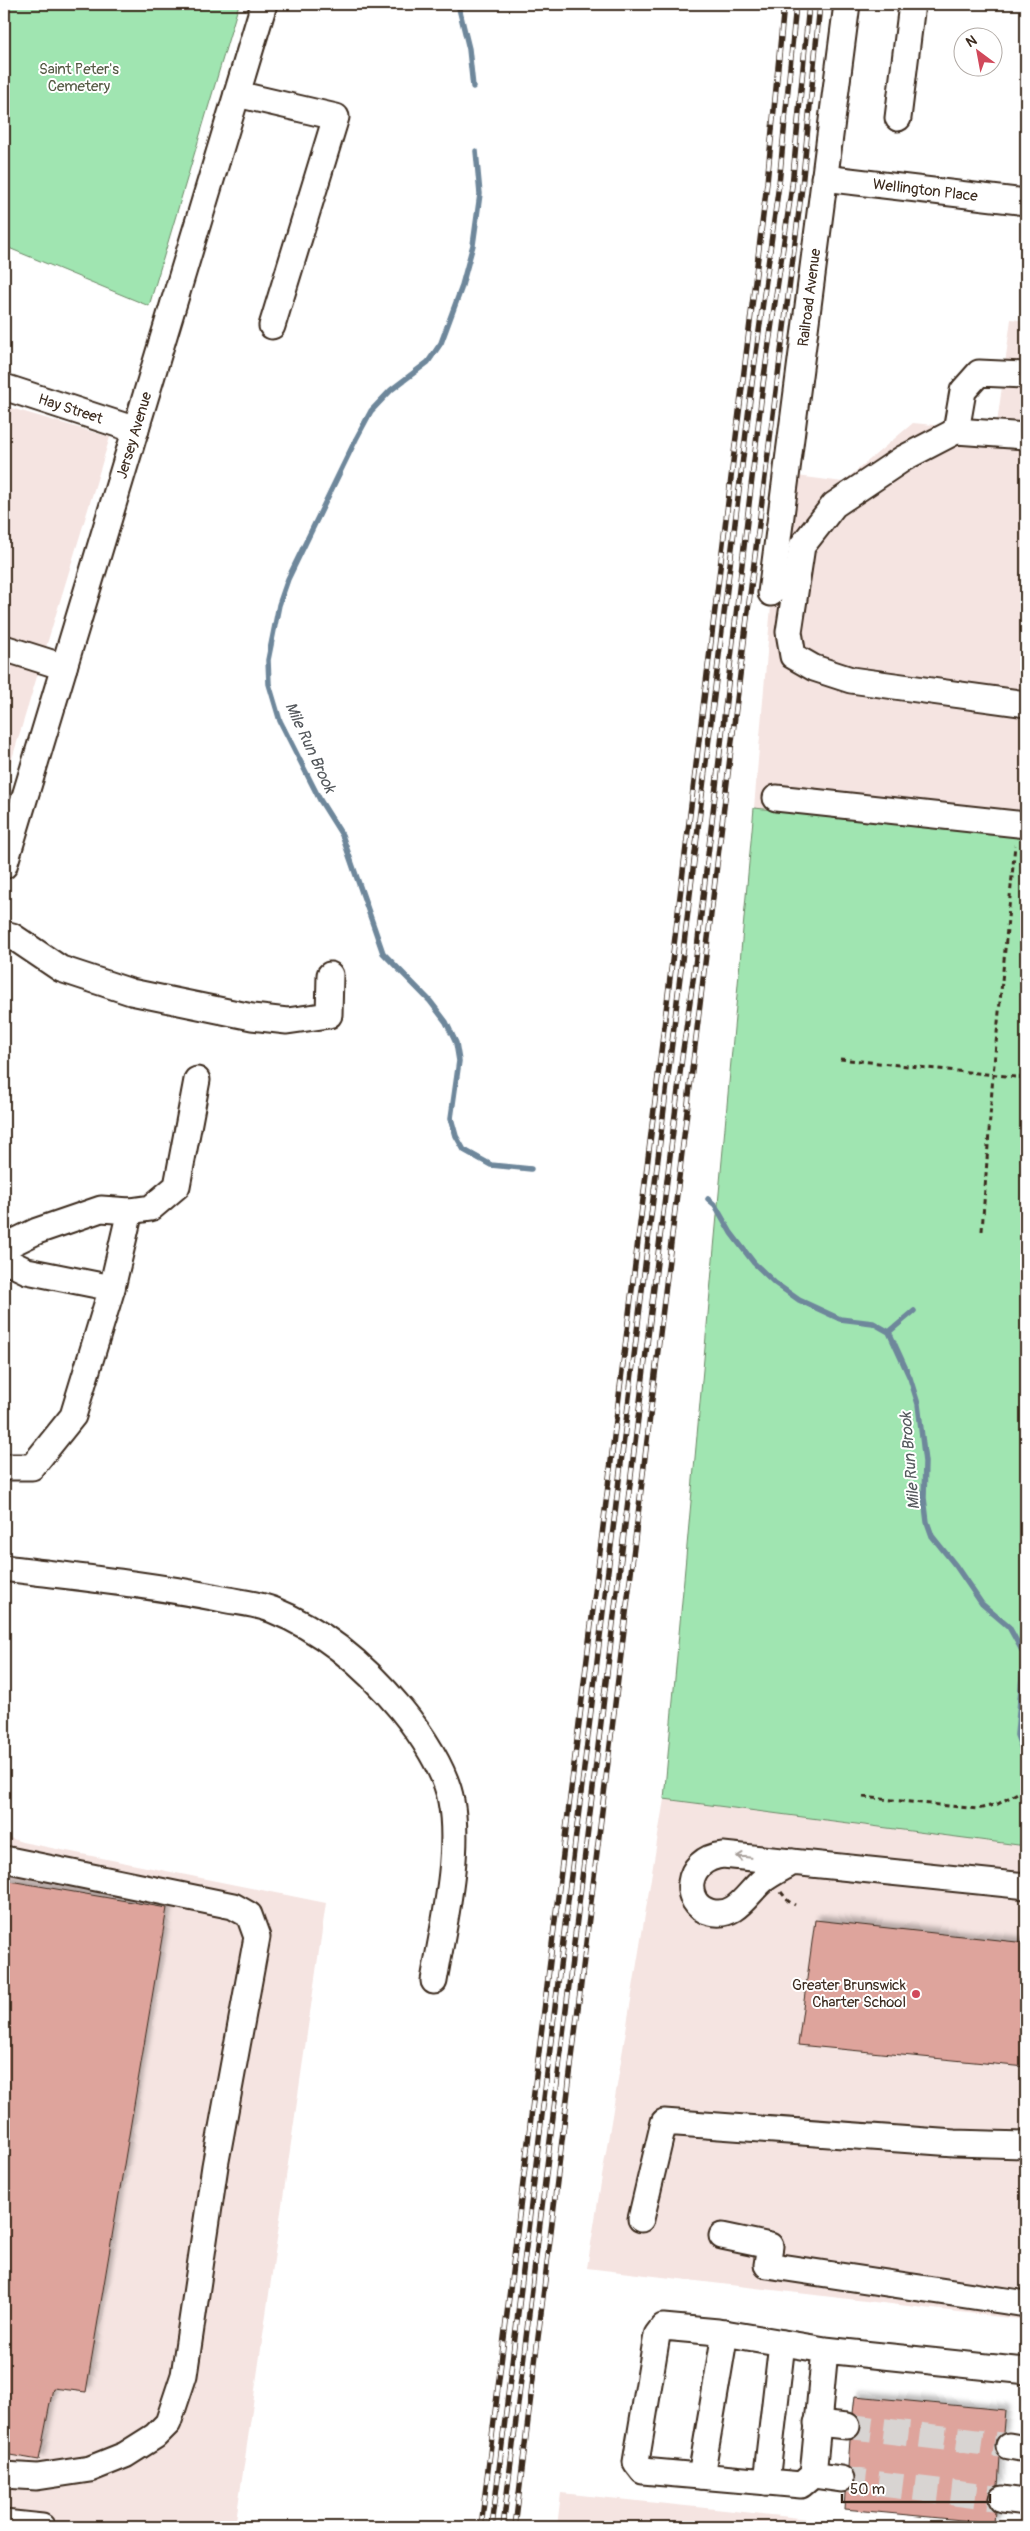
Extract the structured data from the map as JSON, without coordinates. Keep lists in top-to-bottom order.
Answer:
{
  "streets": {
    "street": [
      "Wellington Place",
      "Railroad Avenue",
      "Hay Street",
      "Jersey Avenue"
    ]
  },
  "crossings": [
    ["Wellington Place", "Railroad Avenue"],
    ["Hay Street", "Jersey Avenue"]
  ],
  "water": ["Mile Run Brook"],
  "parks": ["Saint Peter's Cemetery"],
  "places": ["Greater Brunswick Charter School"],
  "scale_bar": "50 m",
  "north": "top left"
}
